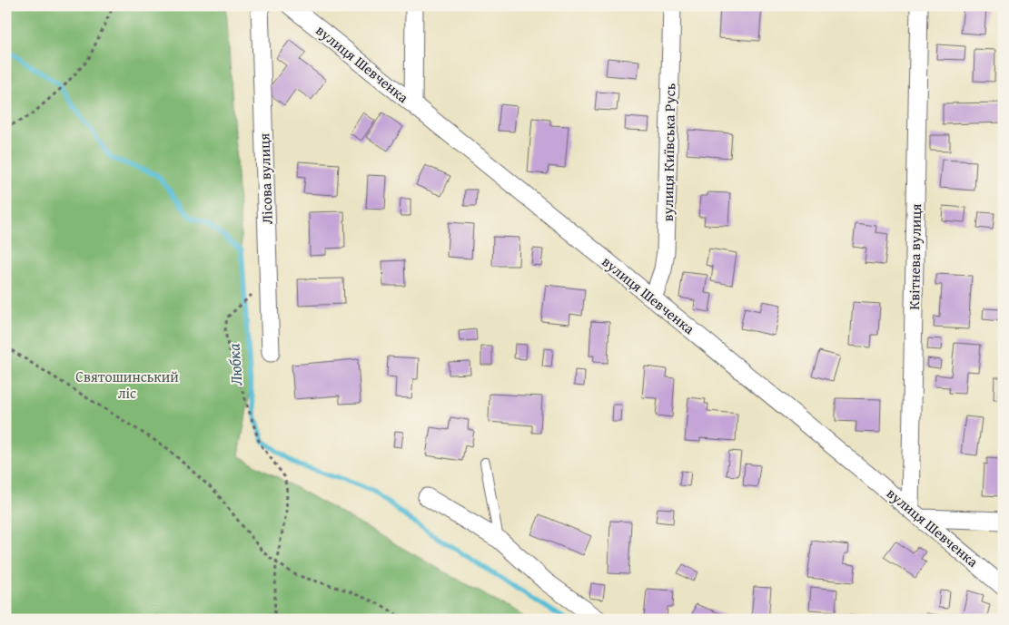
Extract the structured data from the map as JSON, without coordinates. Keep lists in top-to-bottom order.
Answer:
{
  "streets": {
    "street": [
      "вулиця Шевченка",
      "вулиця Київська Русь",
      "Лісова вулиця",
      "Квітнева вулиця"
    ]
  },
  "crossings": [
    ["вулиця Шевченка", "вулиця Київська Русь"],
    ["вулиця Шевченка", "Квітнева вулиця"]
  ],
  "water": ["Любка"],
  "parks": ["Святошинський ліс"]
}
